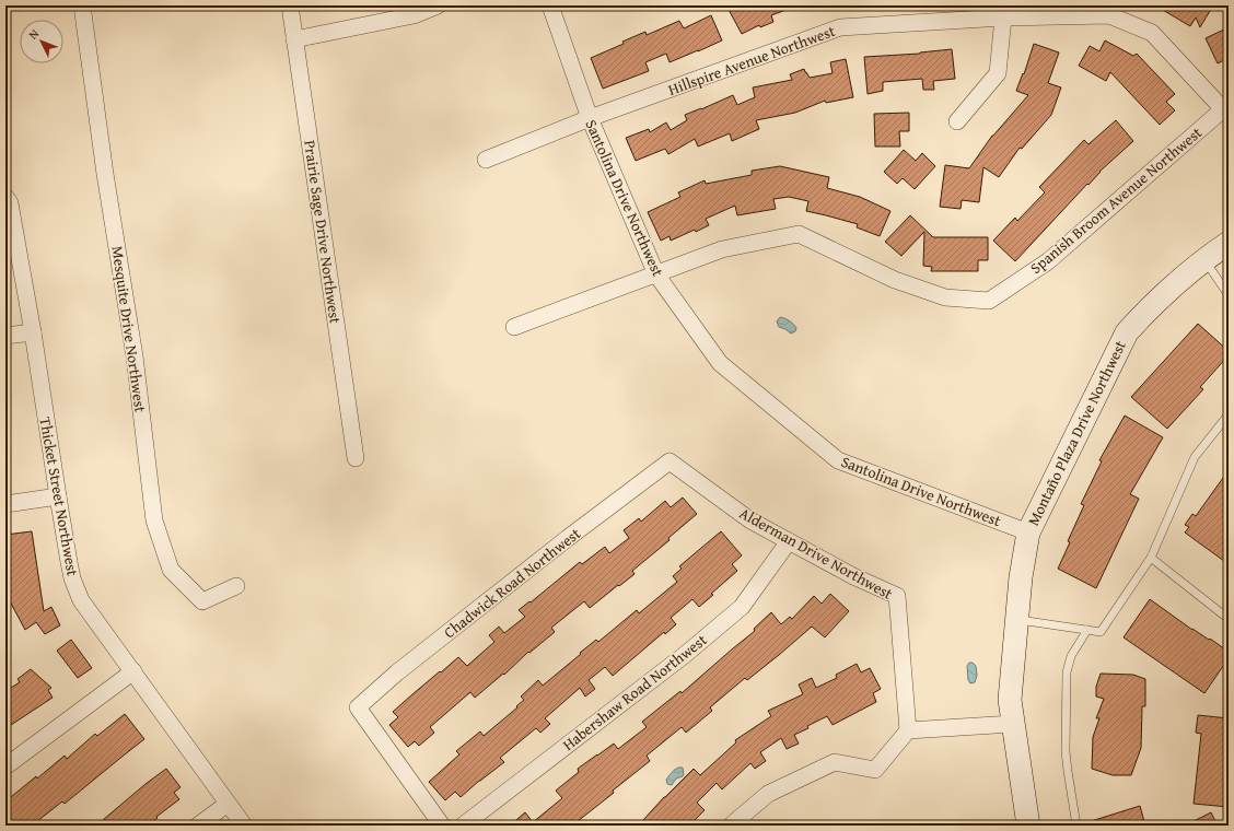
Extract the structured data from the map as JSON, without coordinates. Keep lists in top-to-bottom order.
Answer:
{
  "streets": {
    "street": [
      "Hillspire Avenue Northwest",
      "Santolina Drive Northwest",
      "Spanish Broom Avenue Northwest",
      "Prairie Sage Drive Northwest",
      "Mesquite Drive Northwest",
      "Montaño Plaza Drive Northwest",
      "Thicket Street Northwest",
      "Alderman Drive Northwest",
      "Chadwick Road Northwest",
      "Habershaw Road Northwest"
    ]
  },
  "crossings": [
    ["Hillspire Avenue Northwest", "Santolina Drive Northwest"],
    ["Hillspire Avenue Northwest", "Spanish Broom Avenue Northwest"],
    ["Santolina Drive Northwest", "Spanish Broom Avenue Northwest"],
    ["Santolina Drive Northwest", "Montaño Plaza Drive Northwest"],
    ["Alderman Drive Northwest", "Chadwick Road Northwest"],
    ["Alderman Drive Northwest", "Habershaw Road Northwest"]
  ],
  "north": "top left"
}
